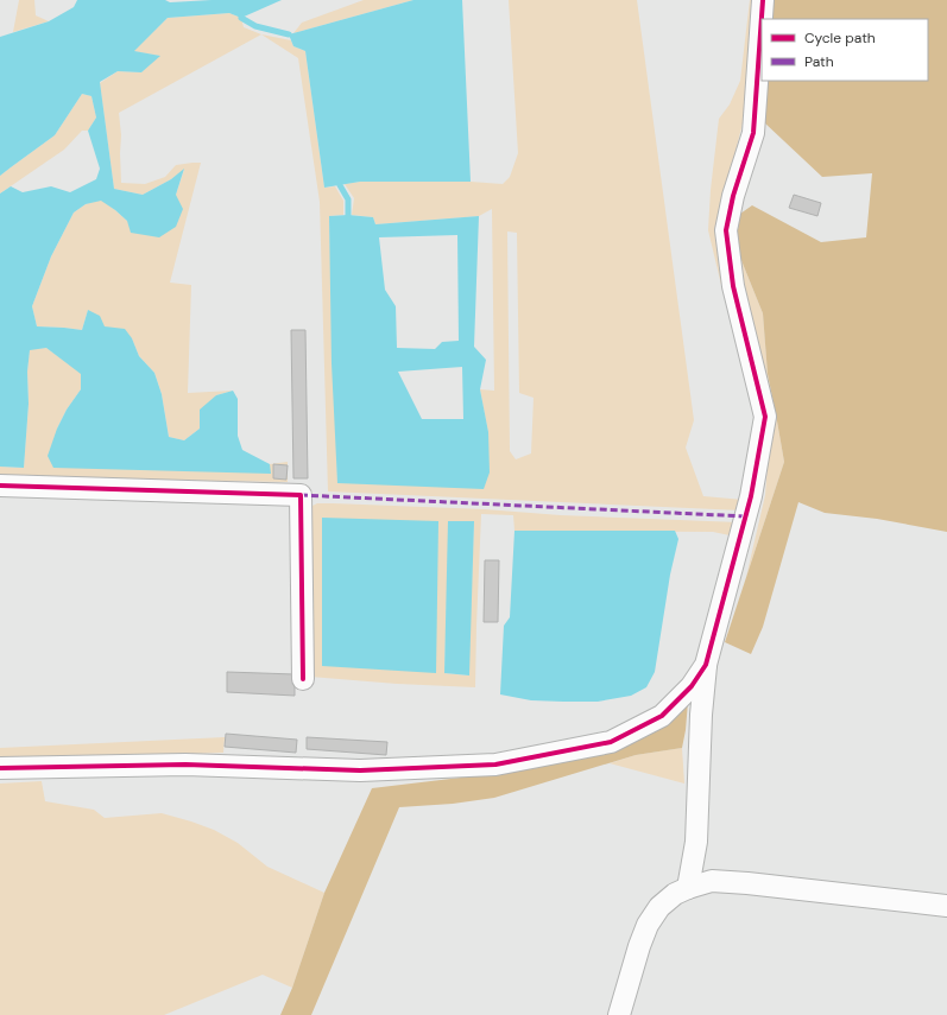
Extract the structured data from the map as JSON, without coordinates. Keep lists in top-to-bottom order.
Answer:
{
  "legend": ["Cycle path", "Path"]
}
